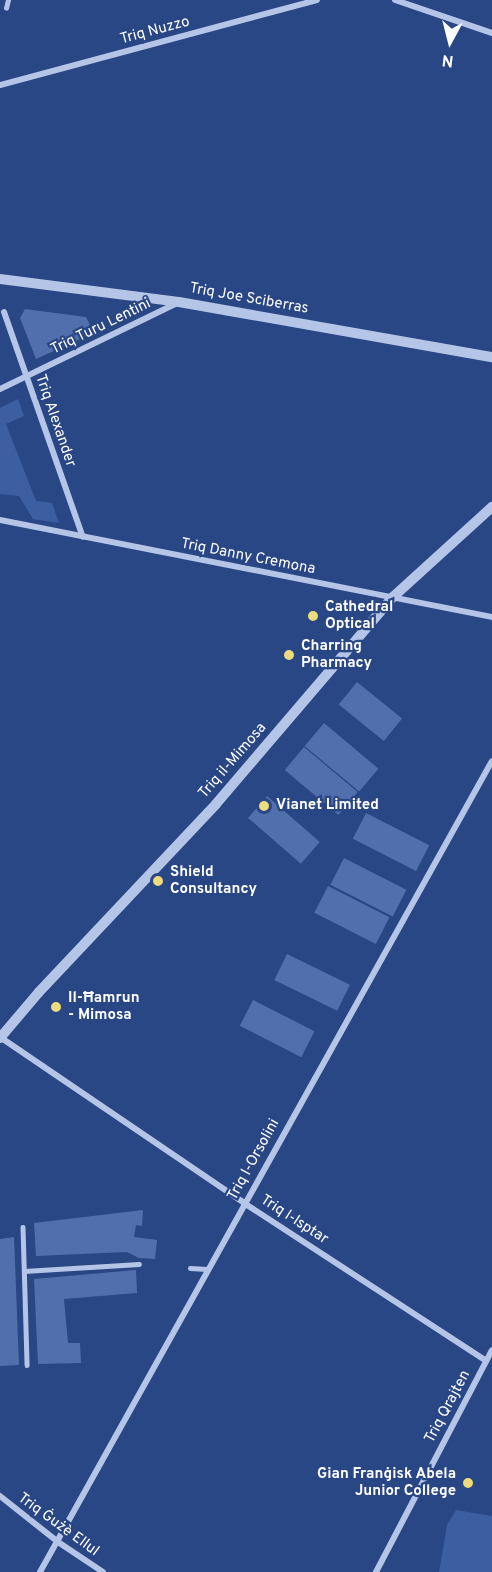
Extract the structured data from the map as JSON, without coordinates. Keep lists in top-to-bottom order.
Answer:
{
  "streets": {
    "street": [
      "Triq Nuzzo",
      "Triq Joe Sciberras",
      "Triq Turu Lentini",
      "Triq Alexander",
      "Triq Danny Cremona",
      "Triq il-Mimosa",
      "Triq l-Orsolini",
      "Triq l-Isptar",
      "Triq Qrajten",
      "Triq Ġużè Ellul"
    ]
  },
  "crossings": [
    ["Triq Joe Sciberras", "Triq Turu Lentini"],
    ["Triq Turu Lentini", "Triq Alexander"],
    ["Triq Alexander", "Triq Danny Cremona"],
    ["Triq Danny Cremona", "Triq il-Mimosa"],
    ["Triq il-Mimosa", "Triq l-Isptar"],
    ["Triq l-Orsolini", "Triq l-Isptar"],
    ["Triq l-Orsolini", "Triq Ġużè Ellul"],
    ["Triq l-Isptar", "Triq Qrajten"]
  ],
  "places": [
    "Cathedral Optical",
    "Charring Pharmacy",
    "Vianet Limited",
    "Shield Consultancy",
    "Il-Ħamrun - Mimosa",
    "Gian Franġisk Abela Junior College"
  ],
  "north": "bottom"
}
